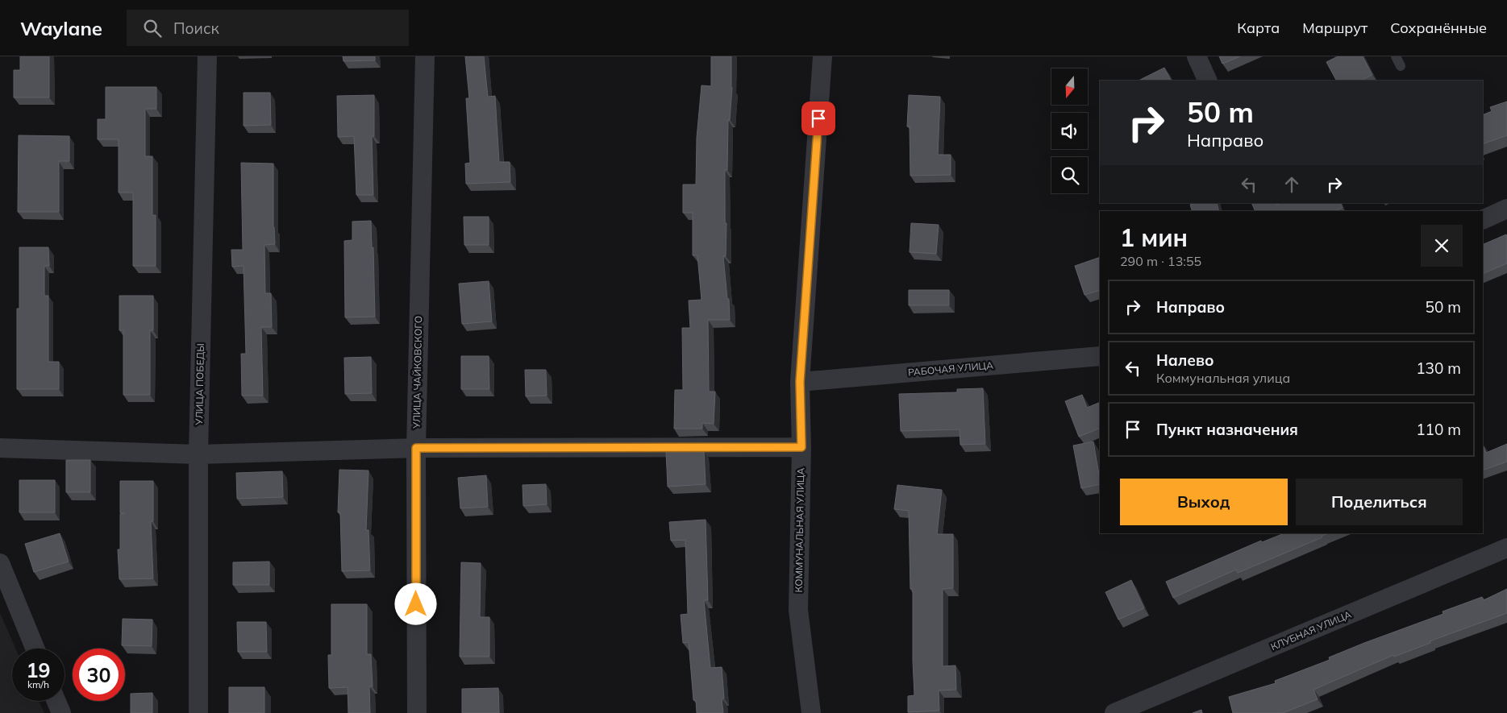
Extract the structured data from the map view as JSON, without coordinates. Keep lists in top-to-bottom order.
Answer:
{
  "streets": {
    "street": [
      "РАБОЧАЯ УЛИЦА",
      "УЛИЦА ЧАЙКОВСКОГО",
      "УЛИЦА ПОБЕДЫ",
      "КОММУНАЛЬНАЯ УЛИЦА",
      "КЛУБНАЯ УЛИЦА"
    ]
  },
  "crossings": [
    ["РАБОЧАЯ УЛИЦА", "КОММУНАЛЬНАЯ УЛИЦА"]
  ],
  "north": "bottom",
  "page": {
    "header": "Waylane",
    "search": "Поиск",
    "nav": ["Карта", "Маршрут", "Сохранённые"],
    "turn": ["50 m", "Направо"],
    "heading": ["1 мин", "290 m · 13:55"],
    "list": [
      {
        "name": "Направо",
        "value": "50 m"
      },
      {
        "name": "Налево",
        "note": "Коммунальная улица",
        "value": "130 m"
      },
      {
        "name": "Пункт назначения",
        "value": "110 m"
      }
    ],
    "buttons": ["Выход", "Поделиться"],
    "speed": "19 km/h",
    "limit": "30"
  }
}
